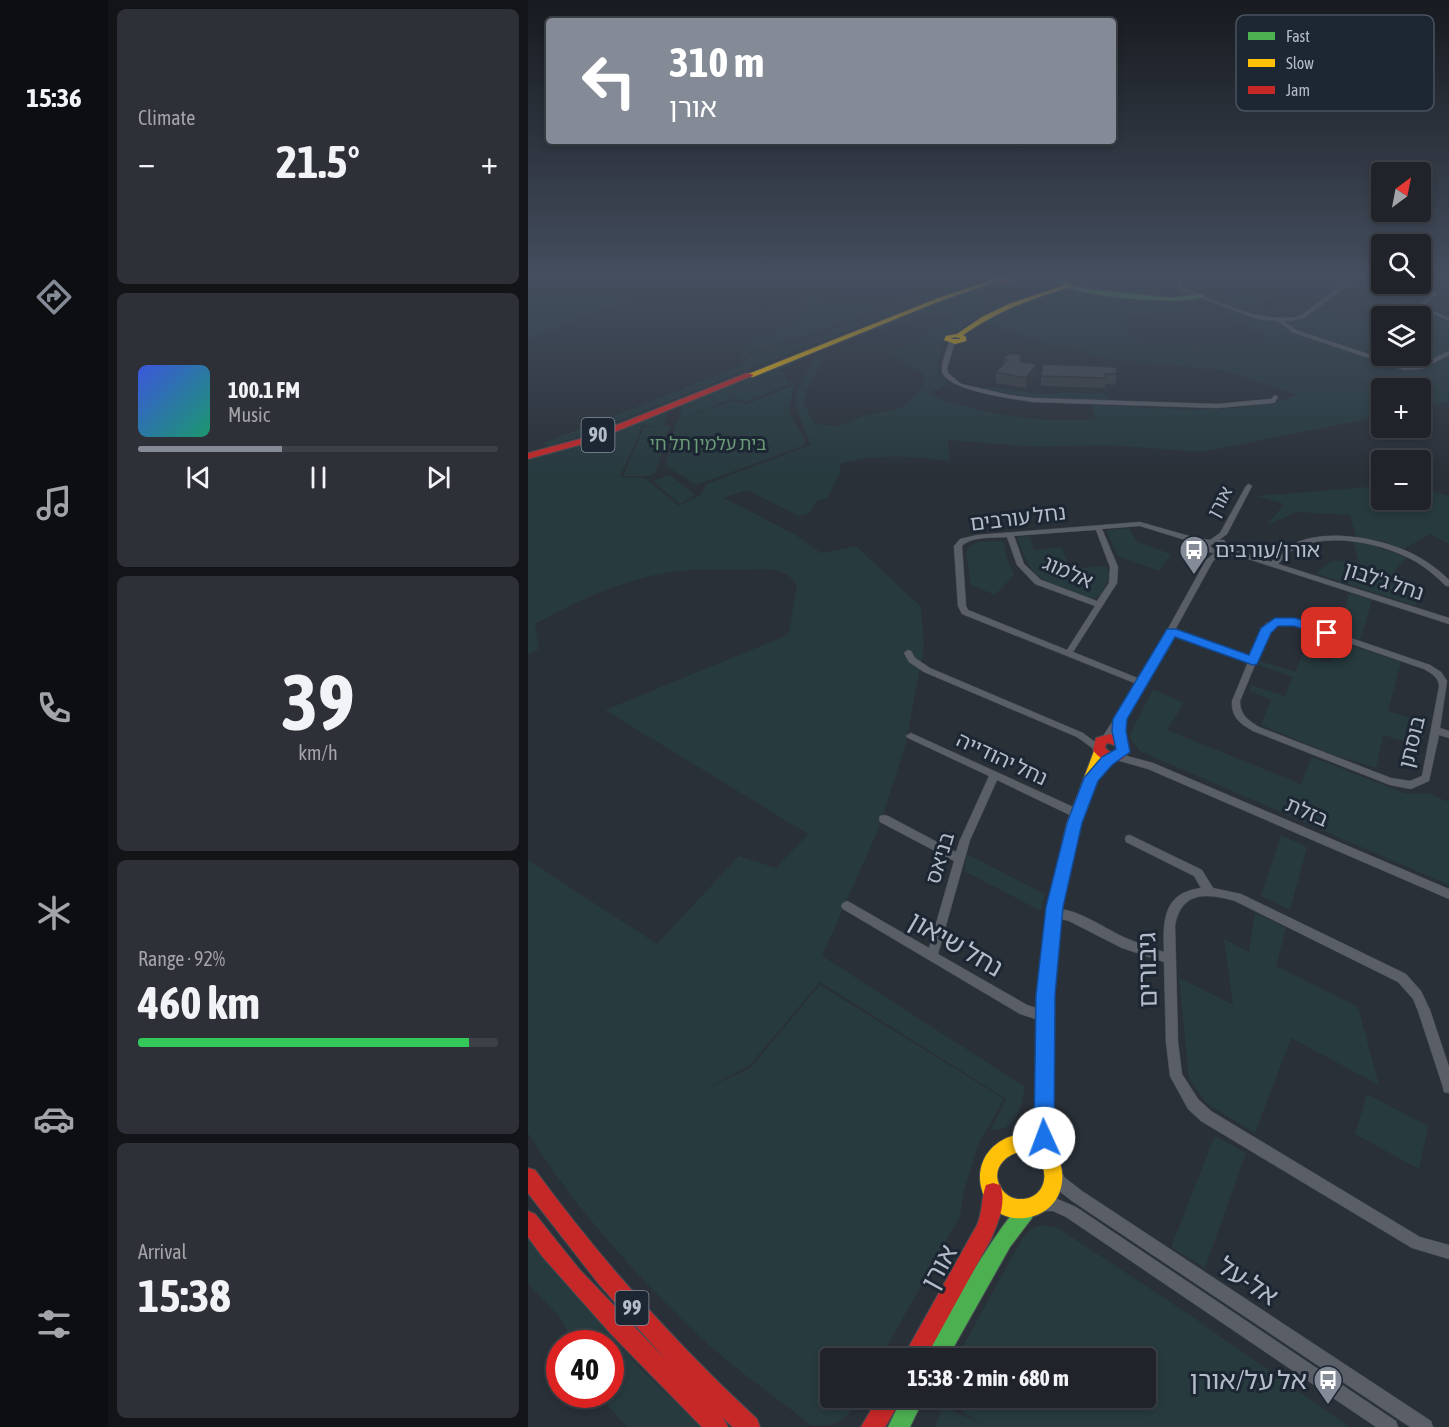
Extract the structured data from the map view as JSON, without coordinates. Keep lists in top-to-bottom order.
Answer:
{
  "streets": {
    "main road": ["90", "אורן", "99"],
    "street": [
      "נחל עורבים",
      "אלמוג",
      "נחל ג'לבון",
      "בוסתן",
      "נחל יהודייה",
      "בזלת",
      "בניאס",
      "נחל שיאון",
      "גיבורים",
      "אל-על"
    ]
  },
  "crossings": [
    ["אורן", "נחל עורבים"],
    ["אורן", "נחל ג'לבון"],
    ["אורן", "אל-על"],
    ["נחל עורבים", "אלמוג"],
    ["נחל עורבים", "נחל ג'לבון"],
    ["נחל יהודייה", "בניאס"],
    ["בניאס", "נחל שיאון"]
  ],
  "parks": ["בית עלמין תל חי"],
  "places": {
    "bus stop": ["אורן/עורבים", "אל על/אורן"]
  },
  "legend": ["Fast", "Slow", "Jam"],
  "north": "top right",
  "page": {
    "tabs": "15:36",
    "tile": [
      "Climate",
      ["39", "km/h"],
      ["Range · 92%", "460 km"],
      ["Arrival", "15:38"]
    ],
    "turn": ["310 m", "אורן"],
    "heat": ["−", "21.5°", "+"],
    "map_buttons": ["+", "−"],
    "song": ["100.1 FM", "Music"],
    "limit": "40",
    "trip": "15:38 · 2 min · 680 m"
  }
}
